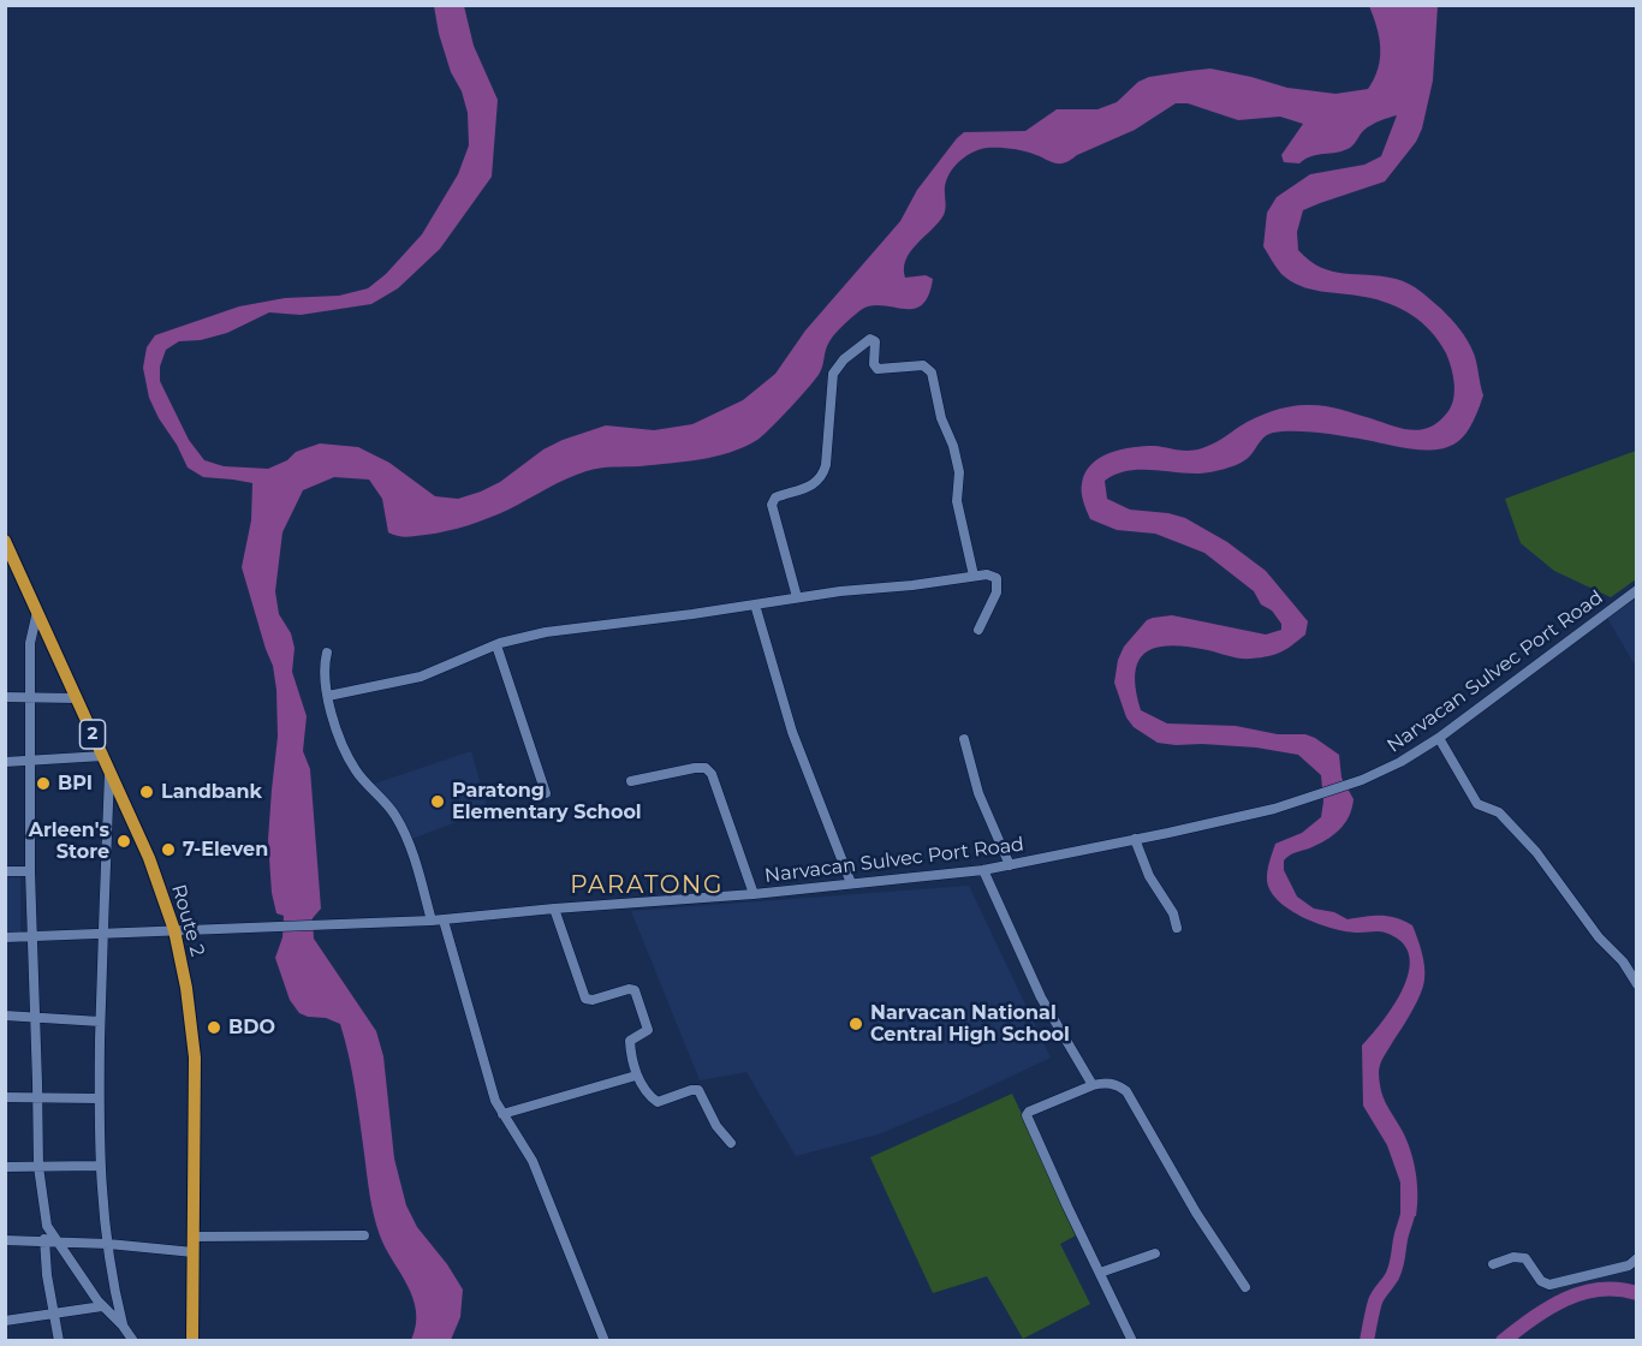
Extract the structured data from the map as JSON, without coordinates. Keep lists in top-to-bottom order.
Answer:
{
  "streets": {
    "highway": ["2", "Route 2"],
    "street": ["Narvacan Sulvec Port Road"]
  },
  "crossings": [
    ["Narvacan Sulvec Port Road", "Route 2"]
  ],
  "districts": ["PARATONG"],
  "places": [
    "BPI",
    "Landbank",
    "Paratong Elementary School",
    "Arleen's Store",
    "7-Eleven",
    "Narvacan National Central High School",
    "BDO"
  ]
}
